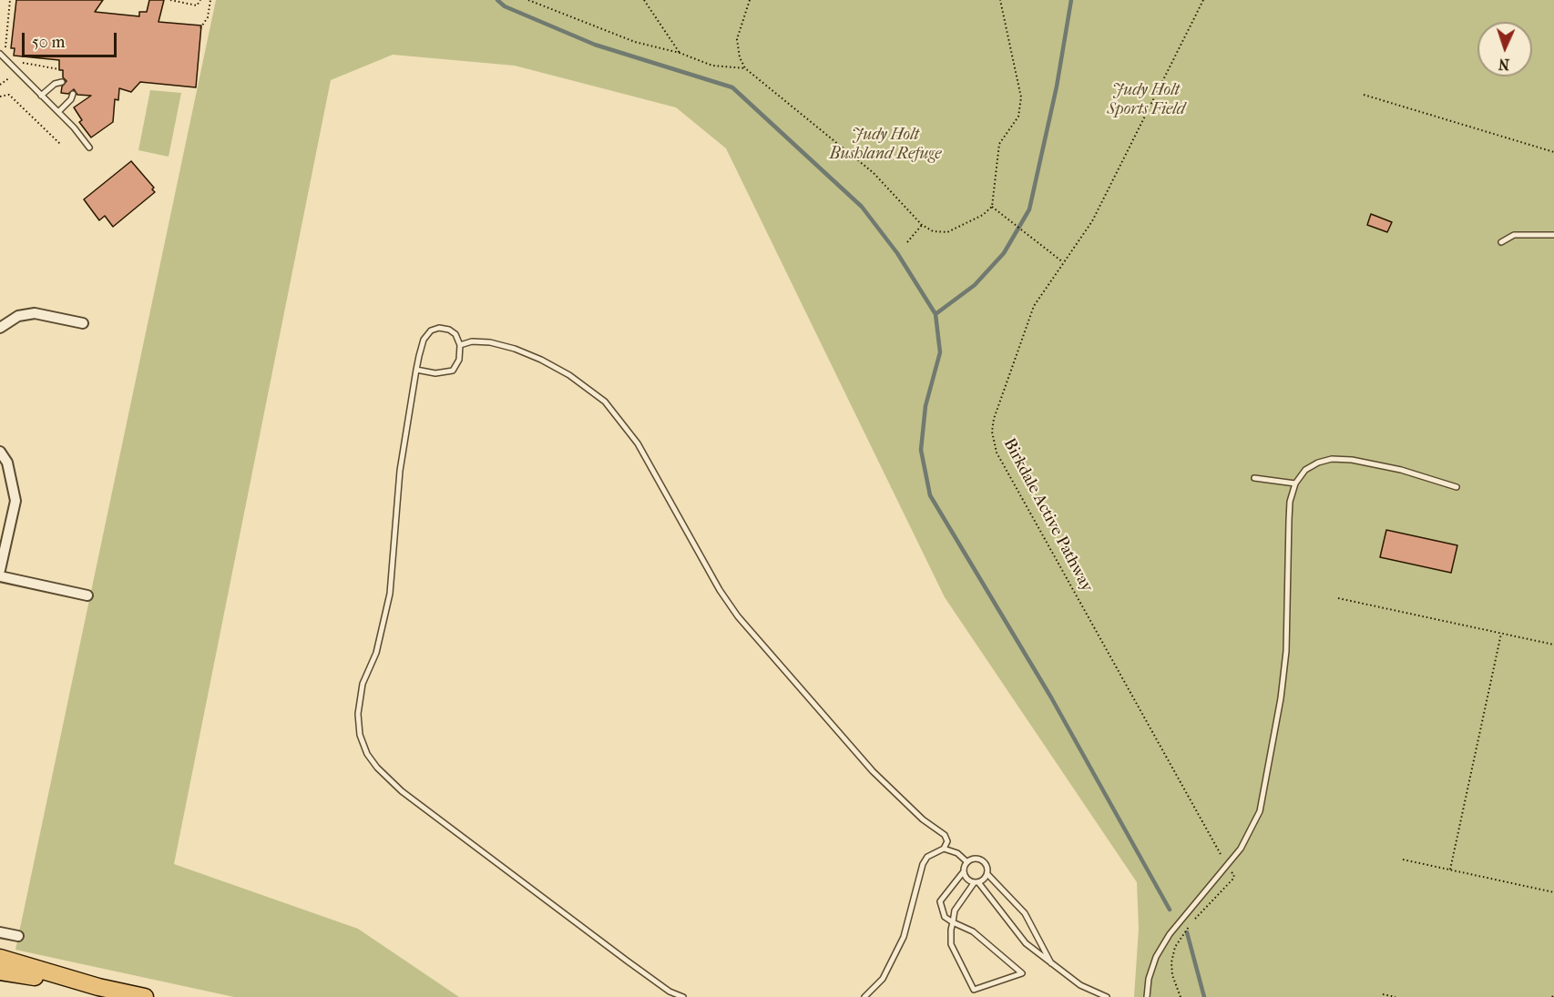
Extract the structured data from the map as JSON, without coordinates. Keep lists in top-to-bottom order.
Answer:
{
  "streets": {
    "path": ["Birkdale Active Pathway"]
  },
  "parks": ["Judy Holt Sports Field", "Judy Holt Bushland Refuge"],
  "scale_bar": "50 m",
  "north": "bottom"
}
